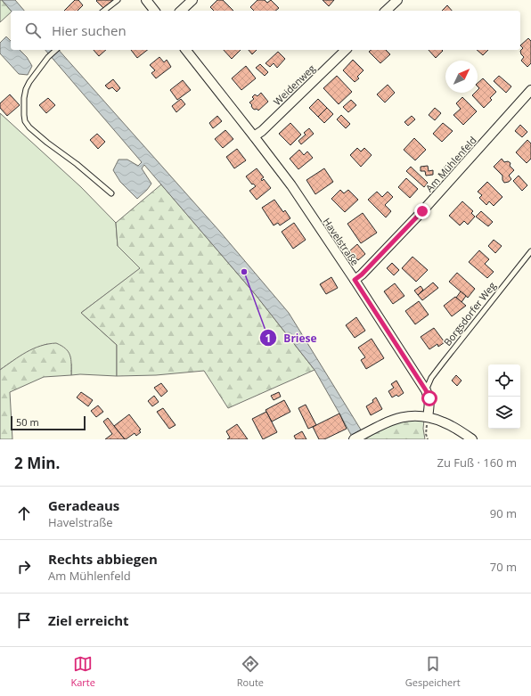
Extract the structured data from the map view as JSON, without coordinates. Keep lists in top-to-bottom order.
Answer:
{
  "streets": {
    "street": ["Weidenweg", "Am Mühlenfeld", "Havelstraße"],
    "lane": ["Borgsdorfer Weg"]
  },
  "crossings": [
    ["Weidenweg", "Havelstraße"],
    ["Am Mühlenfeld", "Havelstraße"],
    ["Havelstraße", "Borgsdorfer Weg"]
  ],
  "places": ["Briese"],
  "scale_bar": "50 m",
  "north": "top right",
  "page": {
    "search": "Hier suchen",
    "scale": "50 m",
    "heading": ["2 Min.", "Zu Fuß · 160 m"],
    "list": [
      ["Geradeaus", "Havelstraße", "90 m"],
      ["Rechts abbiegen", "Am Mühlenfeld", "70 m"],
      "Ziel erreicht"
    ],
    "nav": ["Karte", "Route", "Gespeichert"]
  }
}
